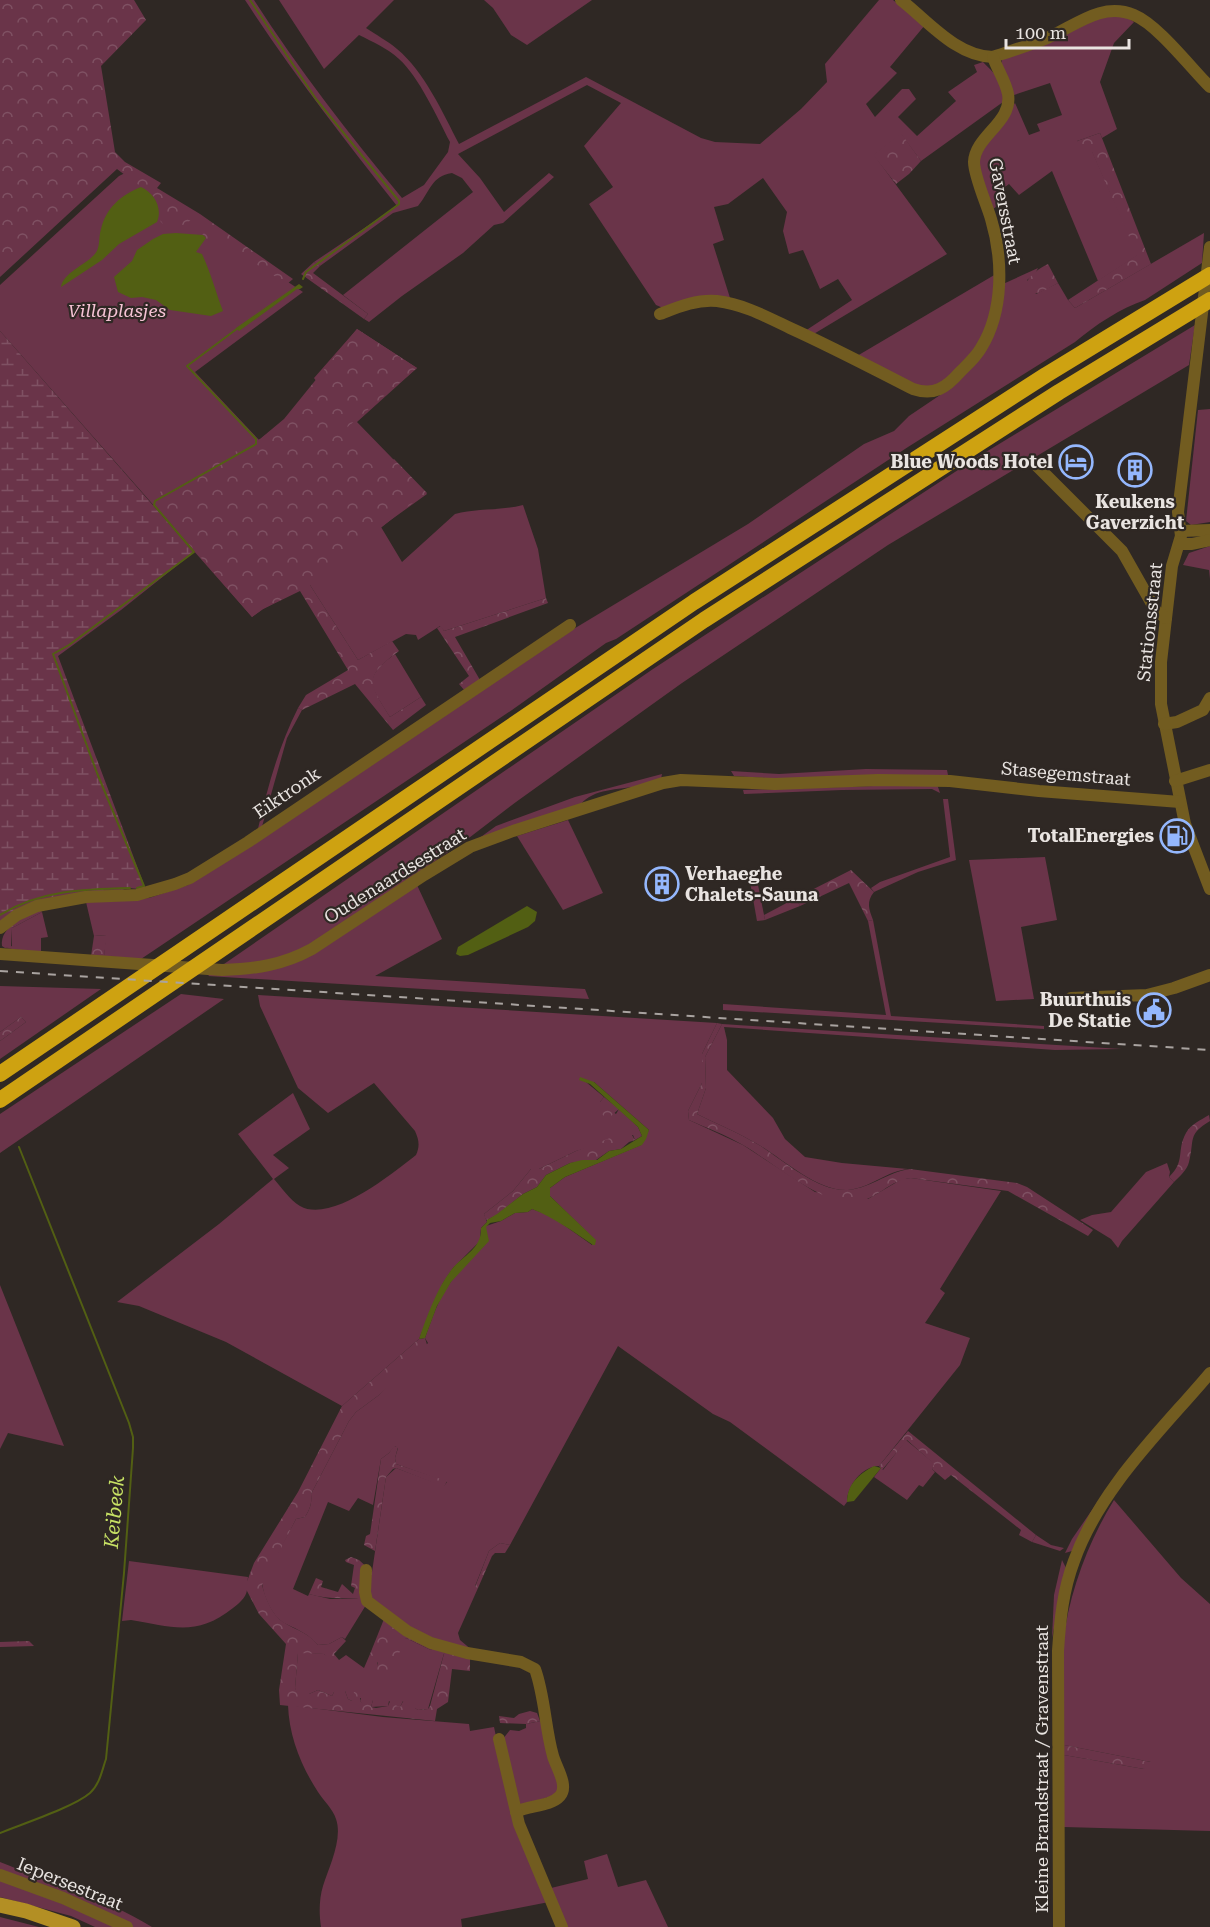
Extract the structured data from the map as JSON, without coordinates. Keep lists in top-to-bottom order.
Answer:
{
  "streets": {
    "street": [
      "Gaversstraat",
      "Stationsstraat",
      "Stasegemstraat",
      "Eiktronk",
      "Oudenaardsestraat",
      "Kleine Brandstraat / Gravenstraat",
      "Iepersestraat"
    ]
  },
  "crossings": [
    ["Stationsstraat", "Stasegemstraat"],
    ["Stasegemstraat", "Oudenaardsestraat"]
  ],
  "water": ["Keibeek"],
  "parks": ["Villaplasjes"],
  "places": {
    "hotel": ["Blue Woods Hotel"],
    "building": ["Keukens Gaverzicht", "Verhaeghe Chalets-Sauna"],
    "fuel station": ["TotalEnergies"],
    "public building": ["Buurthuis De Statie"]
  },
  "scale_bar": "100 m"
}
